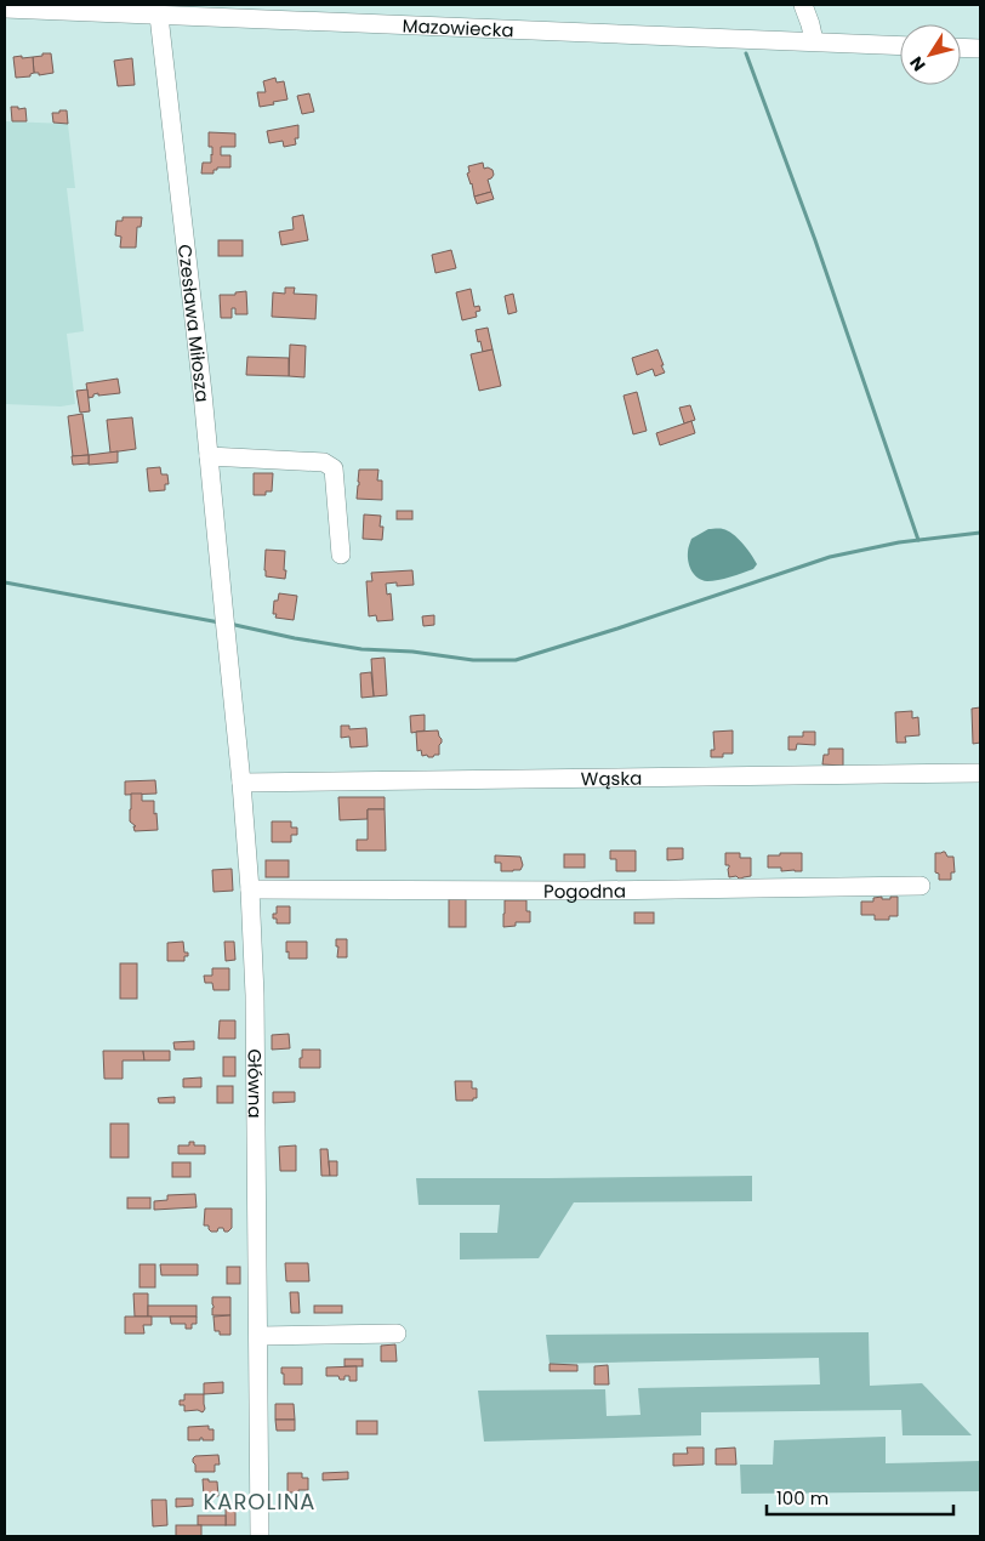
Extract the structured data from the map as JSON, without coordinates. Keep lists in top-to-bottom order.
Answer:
{
  "streets": {
    "street": [
      "Mazowiecka",
      "Czesława Miłosza",
      "Wąska",
      "Pogodna",
      "Główna"
    ]
  },
  "crossings": [
    ["Mazowiecka", "Czesława Miłosza"],
    ["Czesława Miłosza", "Główna"],
    ["Wąska", "Główna"],
    ["Pogodna", "Główna"]
  ],
  "districts": ["KAROLINA"],
  "scale_bar": "100 m",
  "north": "bottom left"
}
